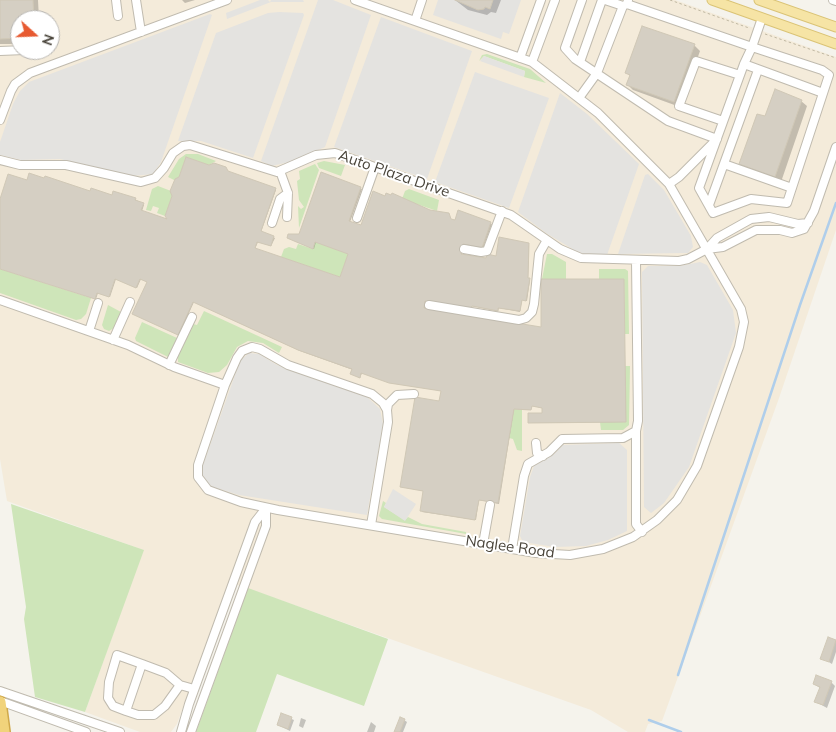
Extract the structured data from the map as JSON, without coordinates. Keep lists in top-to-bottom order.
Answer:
{
  "streets": {
    "street": ["Auto Plaza Drive", "Naglee Road"]
  },
  "crossings": [
    ["Auto Plaza Drive", "Naglee Road"]
  ],
  "north": "right"
}
